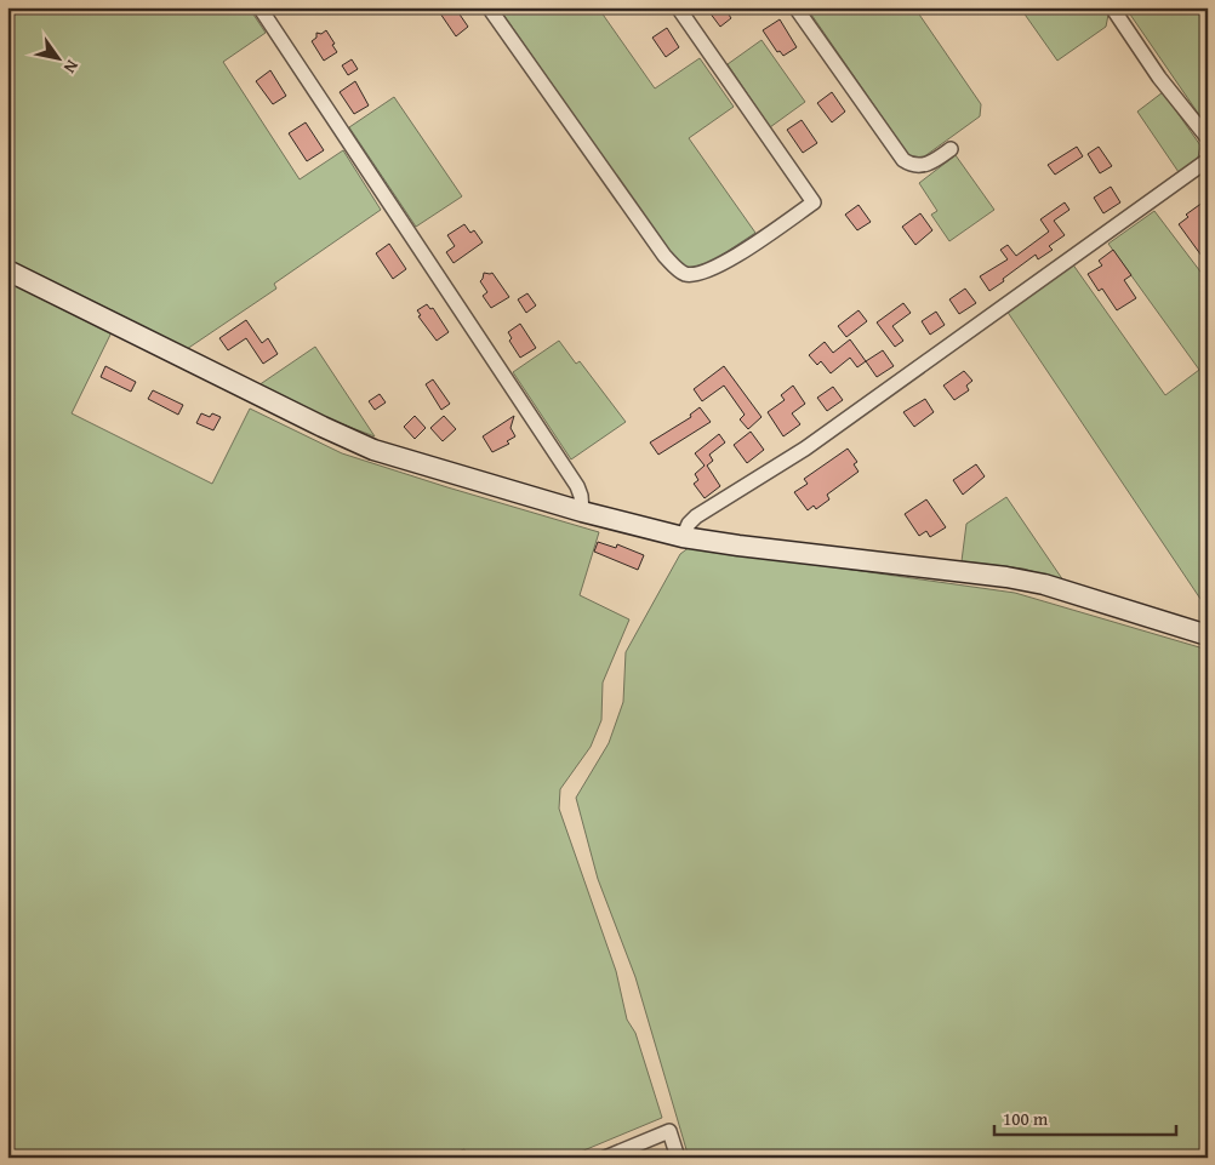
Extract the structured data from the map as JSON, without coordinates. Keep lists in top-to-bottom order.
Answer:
{
  "scale_bar": "100 m",
  "north": "bottom right"
}
